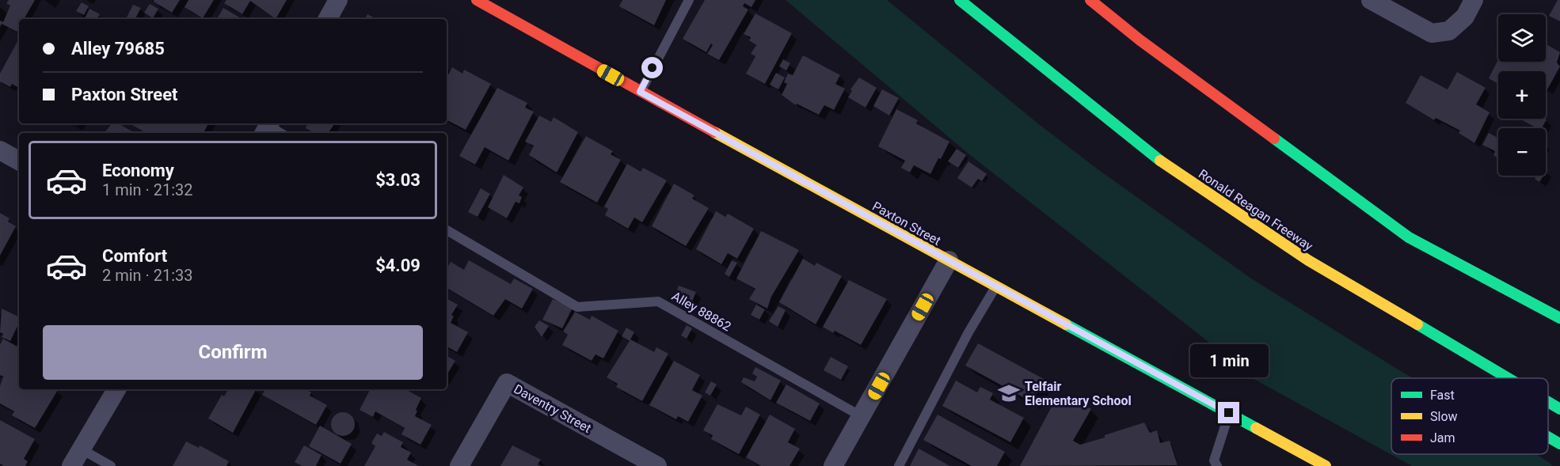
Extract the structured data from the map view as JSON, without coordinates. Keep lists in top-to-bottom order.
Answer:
{
  "streets": {
    "main road": ["Ronald Reagan Freeway", "Paxton Street"],
    "street": ["Daventry Street"],
    "lane": ["Alley 88862"]
  },
  "places": {
    "school or university": ["Telfair Elementary School"]
  },
  "legend": ["Fast", "Slow", "Jam"],
  "page": {
    "map_buttons": ["+", "−"],
    "banner": ["Alley 79685", "Paxton Street"],
    "list": [
      {
        "name": "Economy",
        "note": "1 min · 21:32",
        "value": "$3.03"
      },
      {
        "name": "Comfort",
        "note": "2 min · 21:33",
        "value": "$4.09"
      }
    ],
    "buttons": "Confirm",
    "bubble": "1 min"
  }
}
